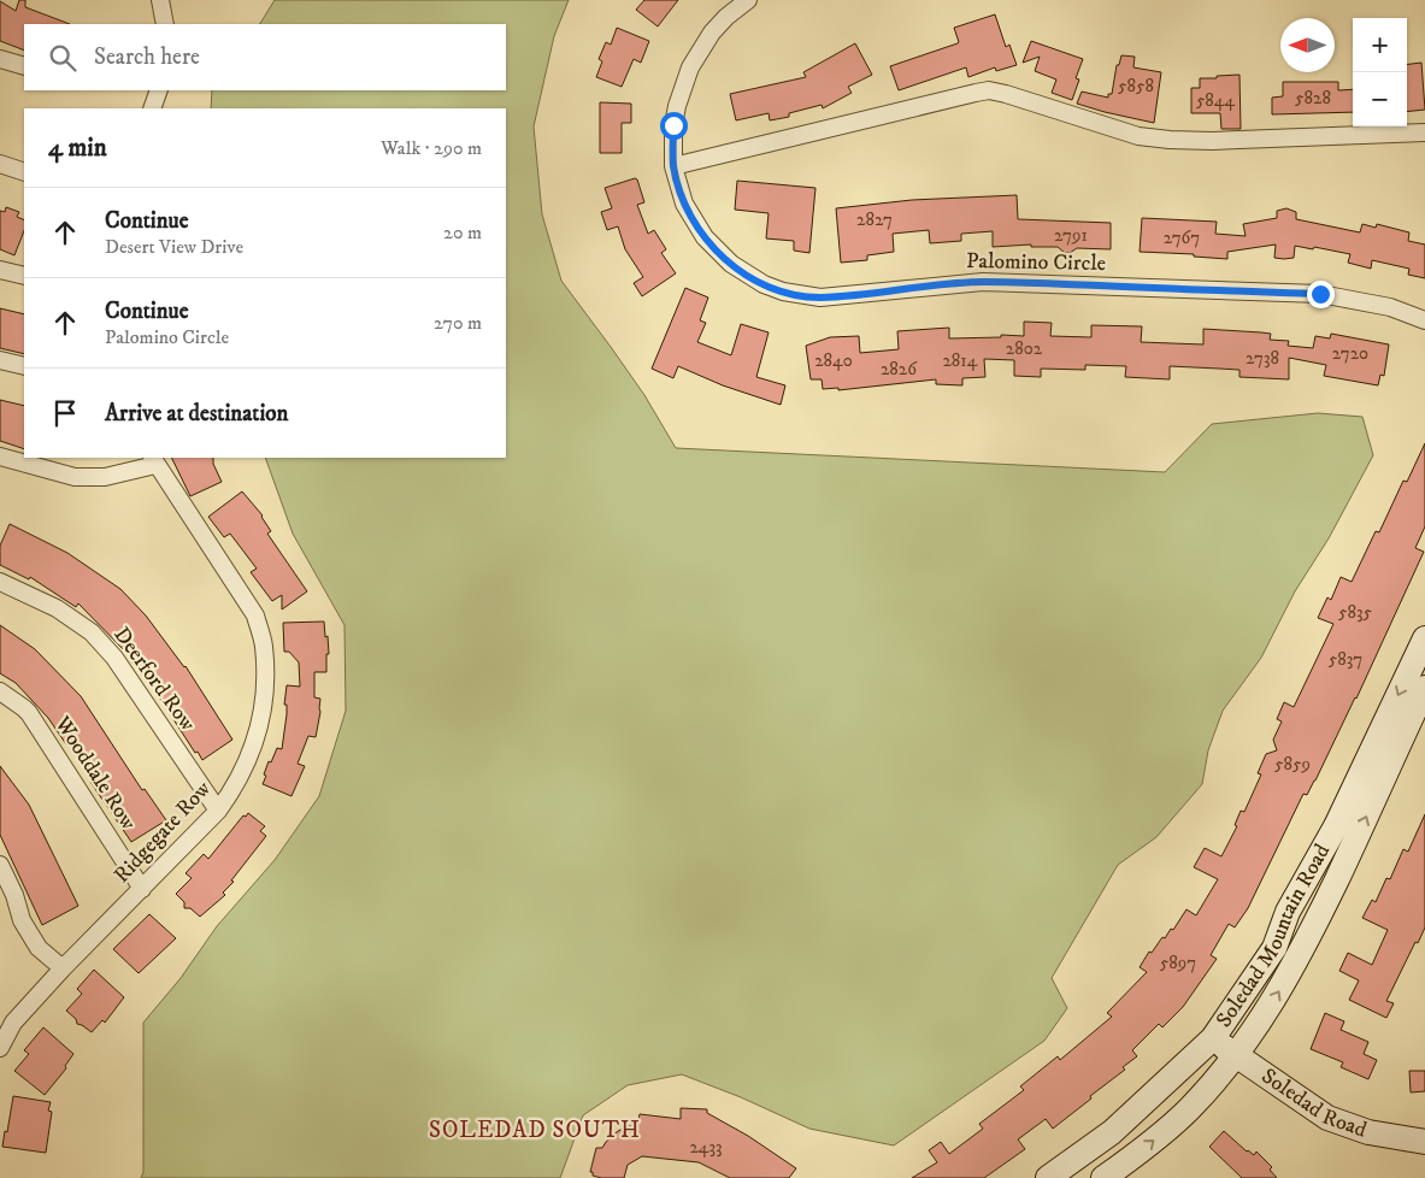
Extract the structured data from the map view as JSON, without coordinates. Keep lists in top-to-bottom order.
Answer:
{
  "streets": {
    "main road": ["Soledad Mountain Road", "Soledad Road"],
    "street": [
      "Palomino Circle",
      "Deerford Row",
      "Wooddale Row",
      "Ridgegate Row"
    ]
  },
  "crossings": [
    ["Deerford Row", "Ridgegate Row"],
    ["Wooddale Row", "Ridgegate Row"],
    ["Soledad Mountain Road", "Soledad Road"]
  ],
  "districts": ["SOLEDAD SOUTH"],
  "house_numbers": [
    "5858",
    "5828",
    "5844",
    "2827",
    "2791",
    "2767",
    "2802",
    "2720",
    "2738",
    "2840",
    "2814",
    "2826",
    "5835",
    "5837",
    "5859",
    "5897",
    "2433"
  ],
  "north": "left",
  "page": {
    "map_buttons": ["+", "−"],
    "search": "Search here",
    "heading": ["4 min", "Walk · 290 m"],
    "list": [
      ["Continue", "Desert View Drive", "20 m"],
      ["Continue", "Palomino Circle", "270 m"],
      "Arrive at destination"
    ]
  }
}
